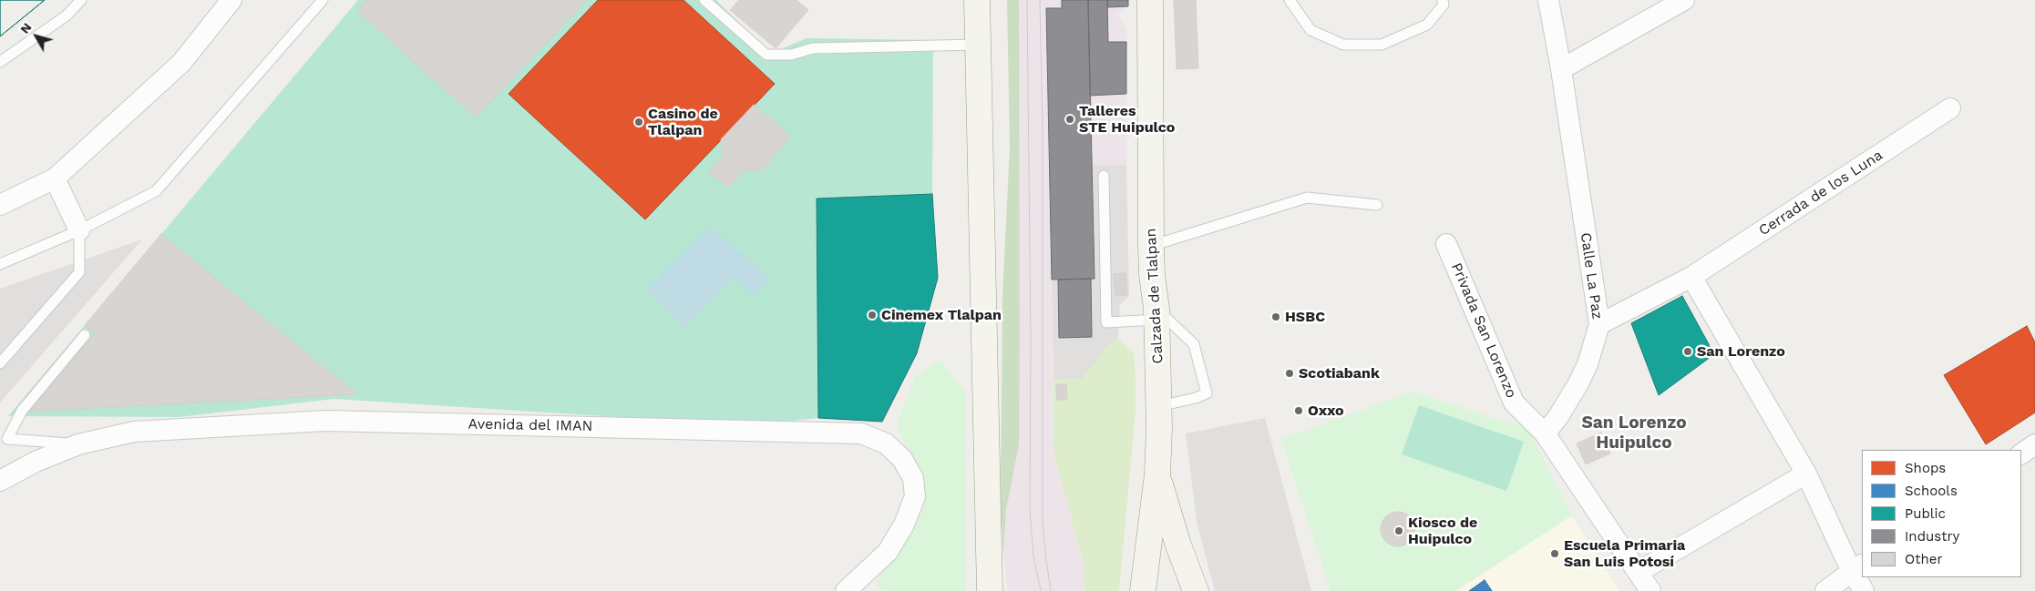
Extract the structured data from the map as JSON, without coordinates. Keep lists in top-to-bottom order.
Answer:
{
  "streets": {
    "main road": ["Calzada de Tlalpan"],
    "street": [
      "Cerrada de los Luna",
      "Calle La Paz",
      "Privada San Lorenzo",
      "Avenida del IMAN"
    ]
  },
  "crossings": [
    ["Cerrada de los Luna", "Calle La Paz"],
    ["Calle La Paz", "Privada San Lorenzo"]
  ],
  "districts": ["San Lorenzo Huipulco"],
  "places": [
    "Talleres STE Huipulco",
    "Casino de Tlalpan",
    "Cinemex Tlalpan",
    "HSBC",
    "San Lorenzo",
    "Scotiabank",
    "Oxxo",
    "Kiosco de Huipulco",
    "Escuela Primaria San Luis Potosí"
  ],
  "legend": [
    "Shops",
    "Schools",
    "Public",
    "Industry",
    "Other"
  ],
  "north": "top left"
}
